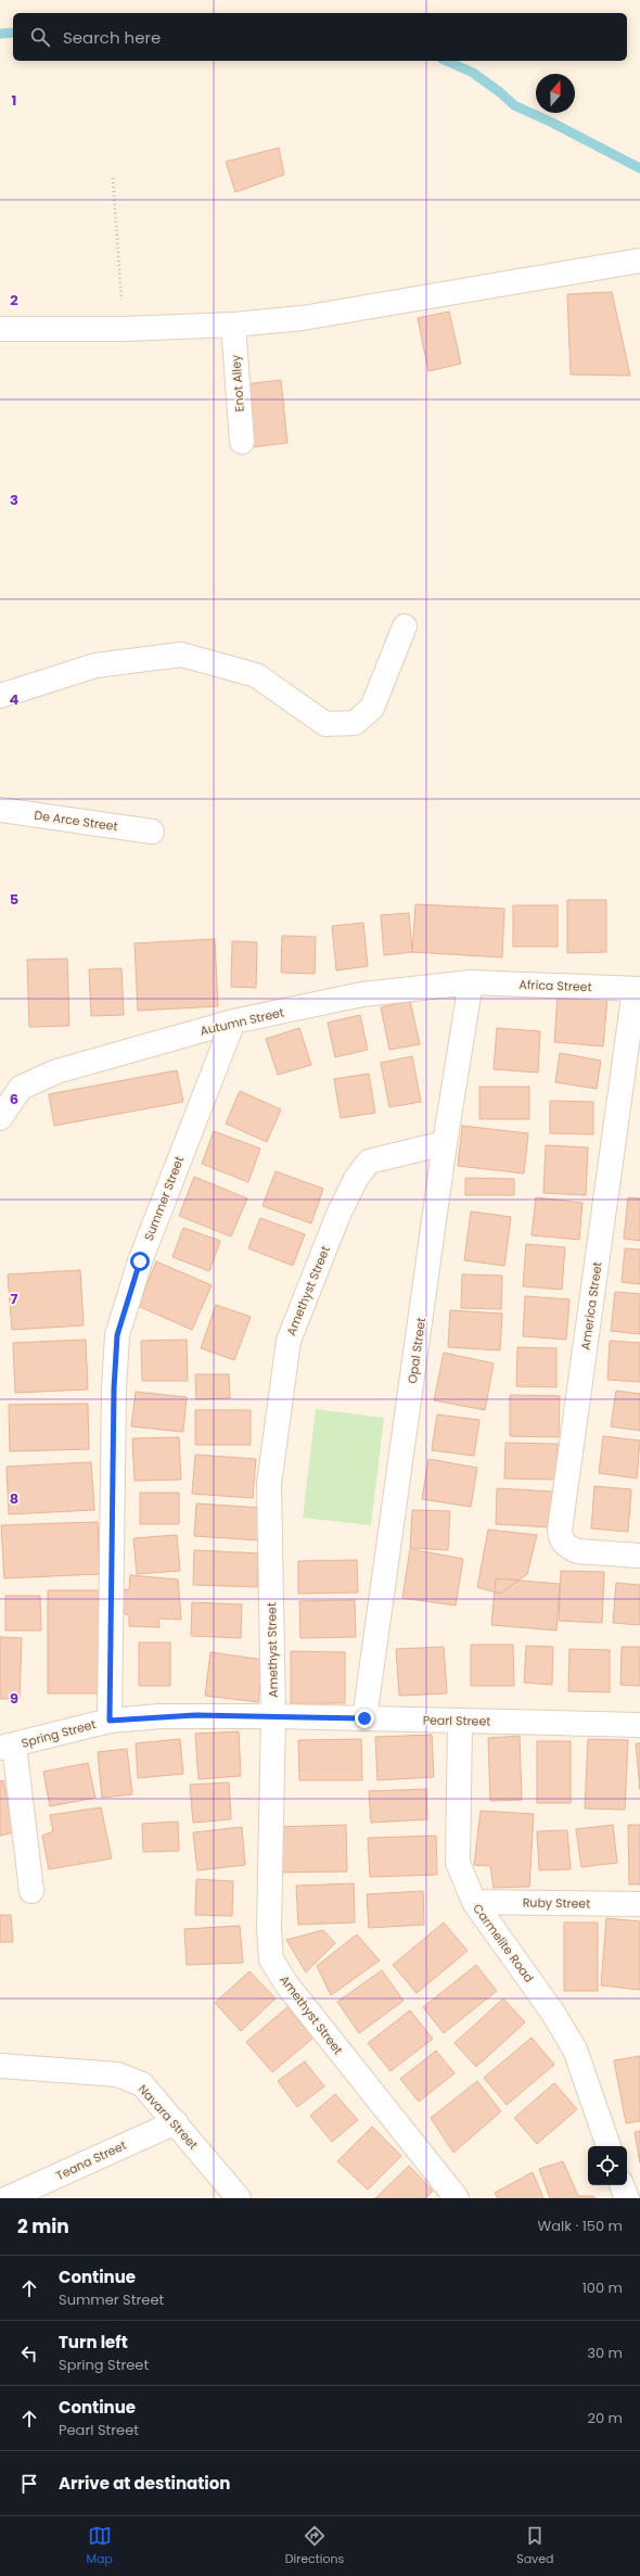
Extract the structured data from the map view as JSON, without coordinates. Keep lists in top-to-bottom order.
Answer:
{
  "streets": {
    "street": [
      "Enot Alley",
      "De Arce Street",
      "Africa Street",
      "Autumn Street",
      "Summer Street",
      "Amethyst Street",
      "America Street",
      "Opal Street",
      "Pearl Street",
      "Spring Street",
      "Ruby Street",
      "Carmelite Road",
      "Navara Street",
      "Teana Street"
    ]
  },
  "crossings": [
    ["Africa Street", "Autumn Street"],
    ["Africa Street", "America Street"],
    ["Africa Street", "Opal Street"],
    ["Autumn Street", "Summer Street"],
    ["Autumn Street", "Opal Street"],
    ["Summer Street", "Spring Street"],
    ["Amethyst Street", "Opal Street"],
    ["Amethyst Street", "Pearl Street"],
    ["Amethyst Street", "Spring Street"],
    ["Opal Street", "Pearl Street"],
    ["Pearl Street", "Spring Street"],
    ["Pearl Street", "Carmelite Road"],
    ["Ruby Street", "Carmelite Road"],
    ["Navara Street", "Teana Street"]
  ],
  "north": "top",
  "page": {
    "search": "Search here",
    "heading": ["2 min", "Walk · 150 m"],
    "list": [
      ["Continue", "Summer Street", "100 m"],
      ["Turn left", "Spring Street", "30 m"],
      ["Continue", "Pearl Street", "20 m"],
      "Arrive at destination"
    ],
    "nav": ["Map", "Directions", "Saved"]
  },
  "grid": {
    "rows": [
      "1",
      "2",
      "3",
      "4",
      "5",
      "6",
      "7",
      "8",
      "9"
    ]
  }
}
